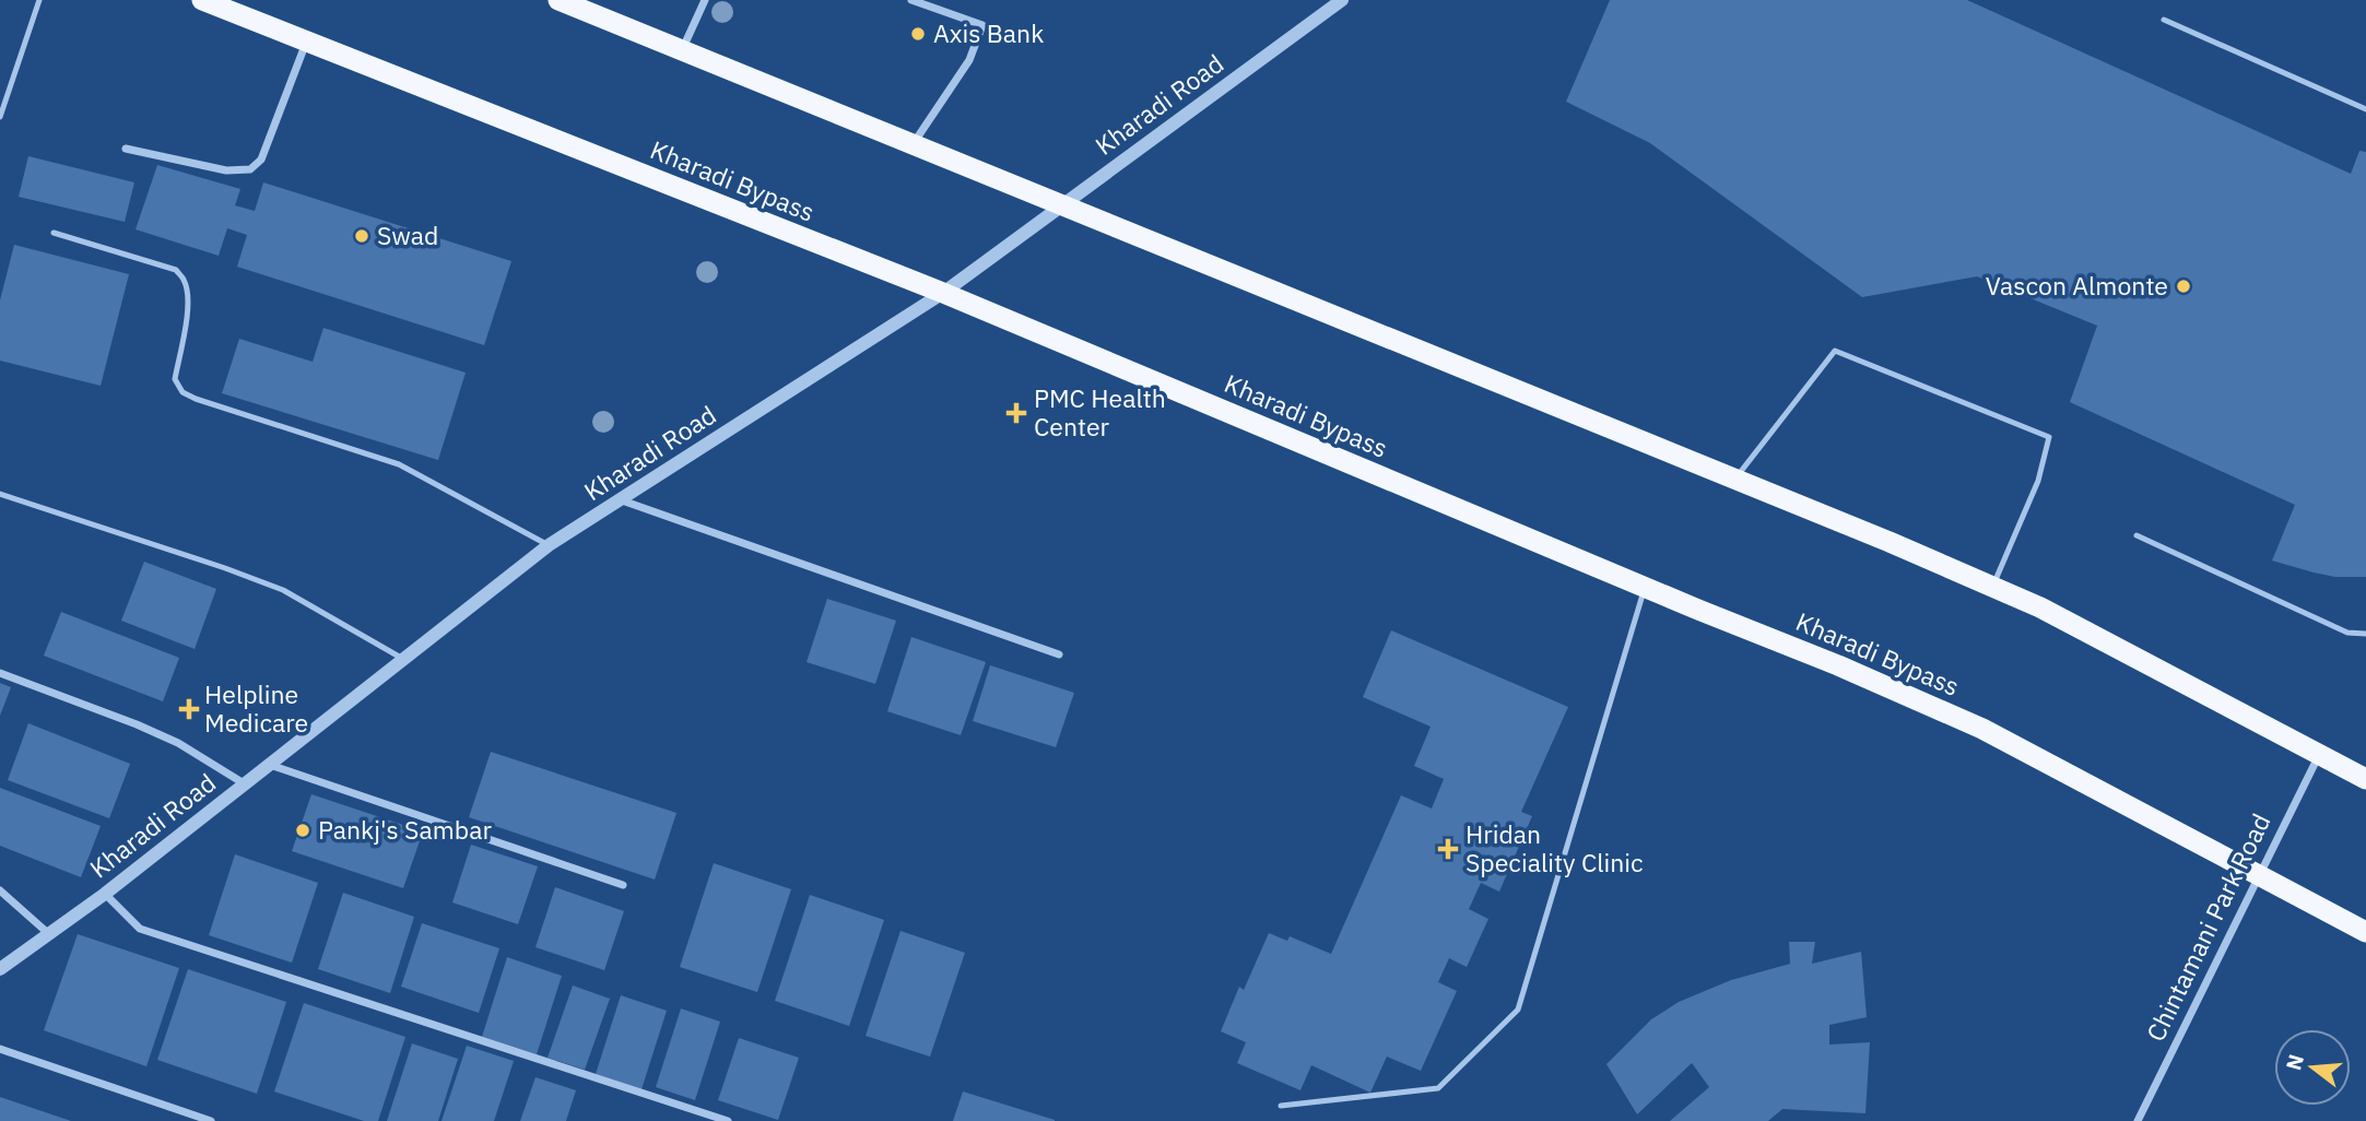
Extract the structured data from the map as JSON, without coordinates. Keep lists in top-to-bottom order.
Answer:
{
  "streets": {
    "highway": ["Kharadi Bypass"],
    "street": ["Kharadi Road", "Chintamani Park Road"]
  },
  "crossings": [
    ["Kharadi Road", "Kharadi Bypass"],
    ["Kharadi Bypass", "Chintamani Park Road"]
  ],
  "places": {
    "other": [
      "Axis Bank",
      "Swad",
      "Vascon Almonte",
      "Pankj's Sambar"
    ],
    "health": ["PMC Health Center", "Helpline Medicare", "Hridan Speciality Clinic"]
  },
  "north": "left"
}
